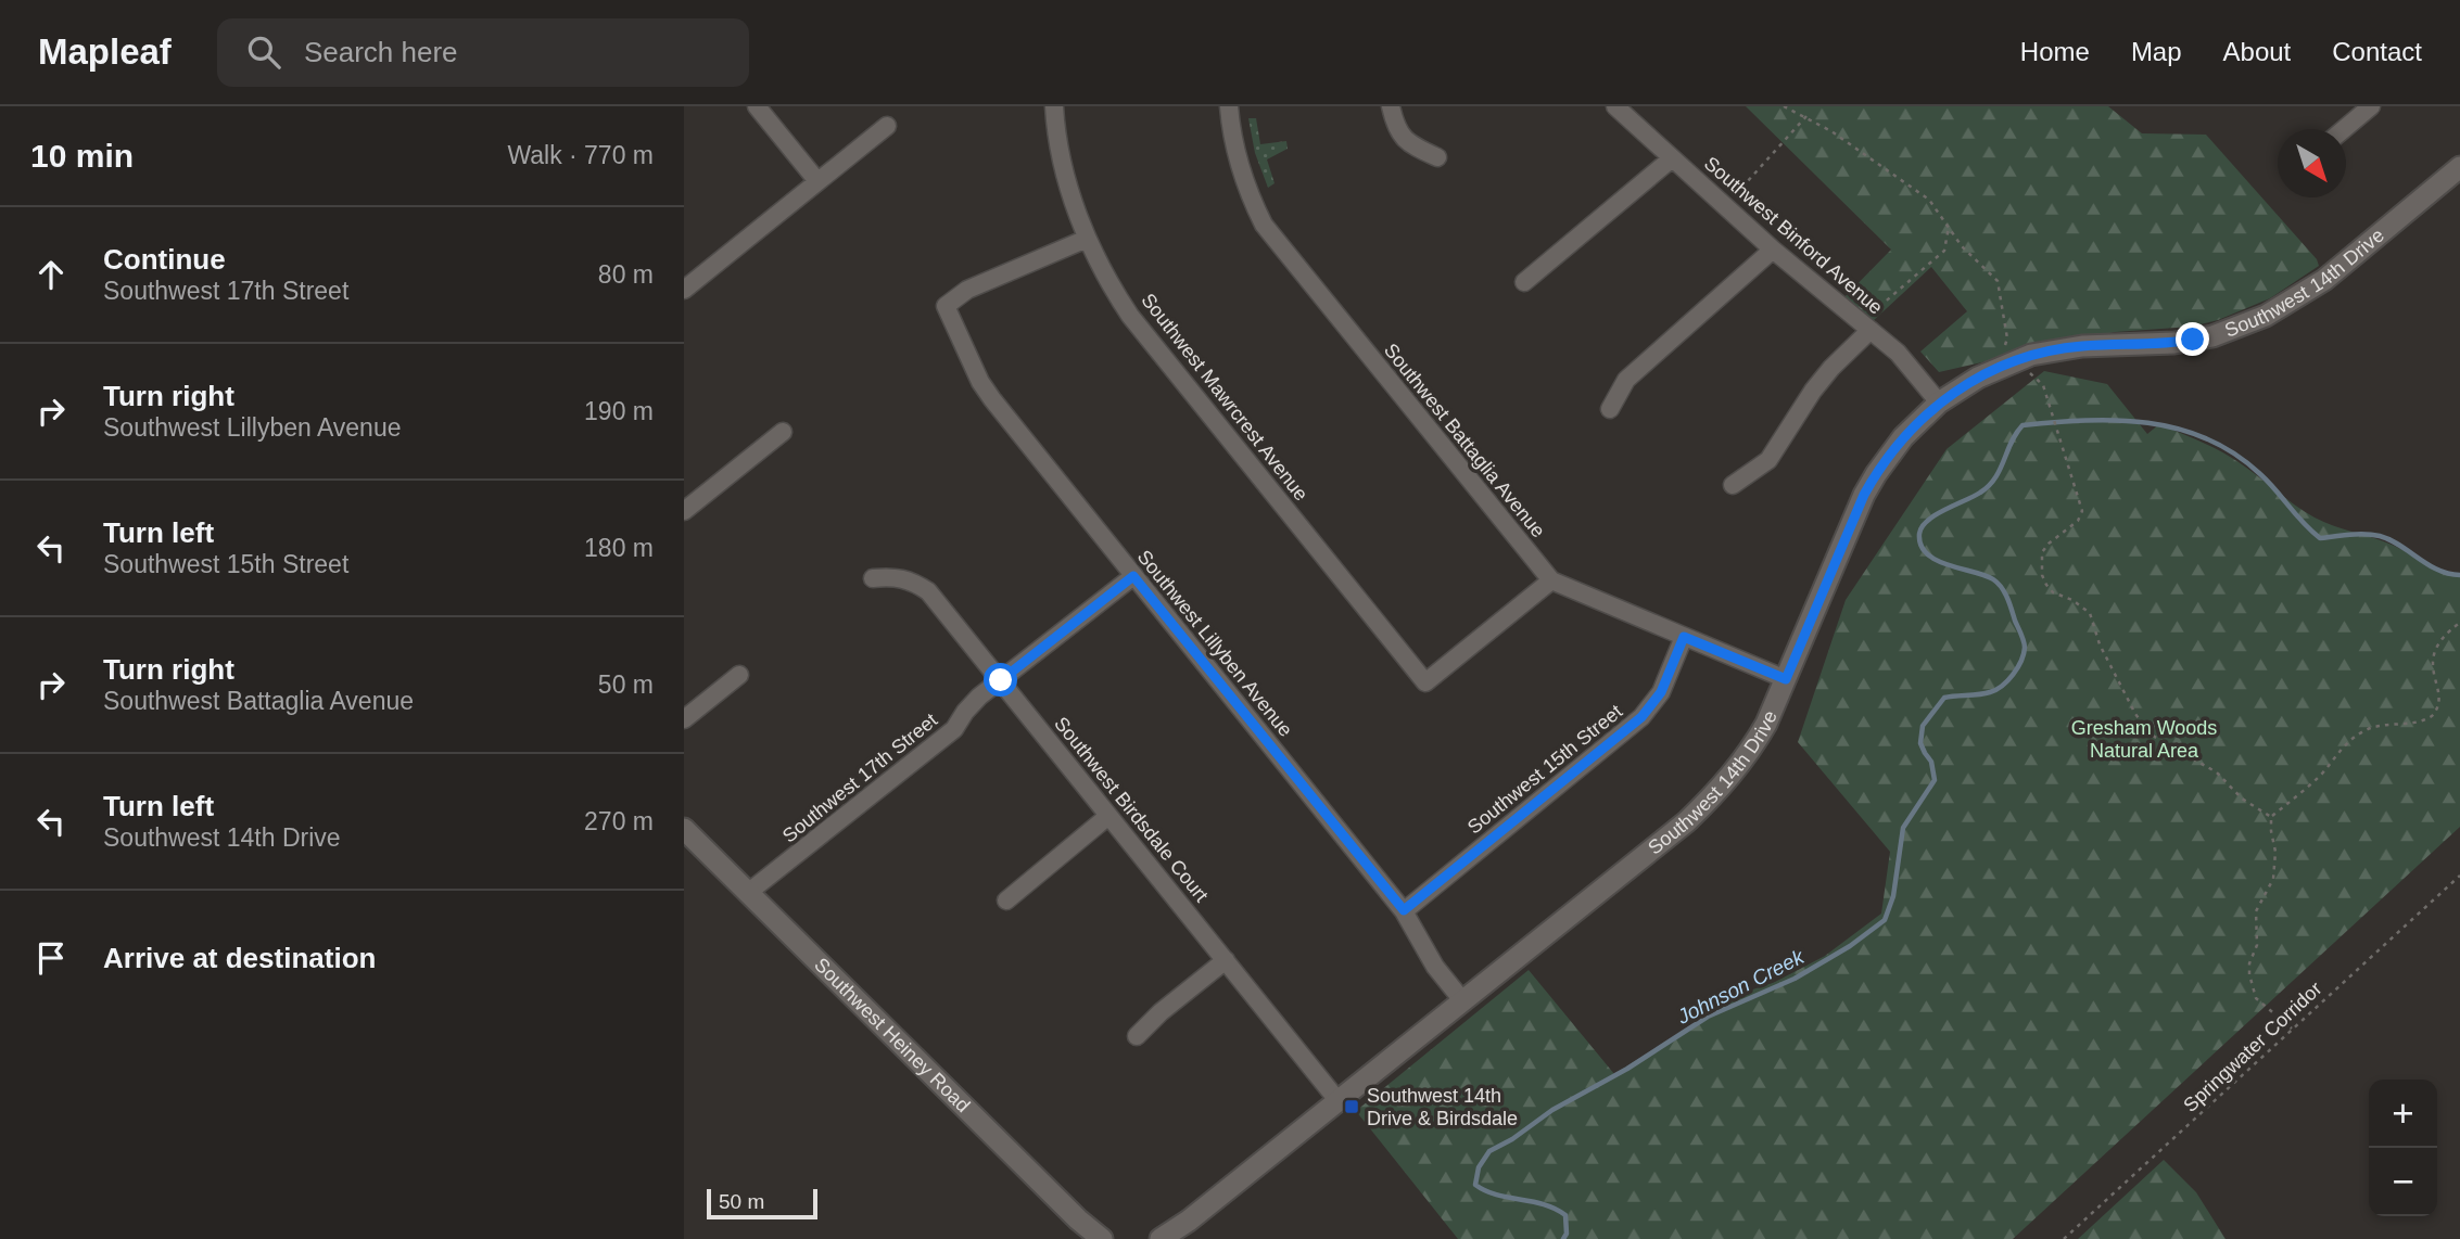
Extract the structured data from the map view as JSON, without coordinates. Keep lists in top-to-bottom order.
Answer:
{
  "streets": {
    "street": [
      "Southwest Binford Avenue",
      "Southwest 14th Drive",
      "Southwest Mawrcrest Avenue",
      "Southwest Battaglia Avenue",
      "Southwest Lillyben Avenue",
      "Southwest 15th Street",
      "Southwest 17th Street",
      "Southwest Birdsdale Court",
      "Southwest Heiney Road"
    ],
    "path": ["Springwater Corridor"]
  },
  "crossings": [
    ["Southwest Binford Avenue", "Southwest 14th Drive"],
    ["Southwest 14th Drive", "Southwest Battaglia Avenue"],
    ["Southwest 14th Drive", "Southwest Lillyben Avenue"],
    ["Southwest 14th Drive", "Southwest Birdsdale Court"],
    ["Southwest Mawrcrest Avenue", "Southwest Battaglia Avenue"],
    ["Southwest Mawrcrest Avenue", "Southwest Lillyben Avenue"],
    ["Southwest Battaglia Avenue", "Southwest 15th Street"],
    ["Southwest Lillyben Avenue", "Southwest 15th Street"],
    ["Southwest Lillyben Avenue", "Southwest 17th Street"],
    ["Southwest 17th Street", "Southwest Birdsdale Court"],
    ["Southwest 17th Street", "Southwest Heiney Road"]
  ],
  "water": ["Johnson Creek"],
  "parks": ["Gresham Woods Natural Area"],
  "places": {
    "transit": ["Southwest 14th Drive & Birdsdale"]
  },
  "scale_bar": "50 m",
  "north": "bottom right",
  "page": {
    "header": "Mapleaf",
    "search": "Search here",
    "nav": [
      "Home",
      "Map",
      "About",
      "Contact"
    ],
    "heading": ["10 min", "Walk · 770 m"],
    "list": [
      ["Continue", "Southwest 17th Street", "80 m"],
      ["Turn right", "Southwest Lillyben Avenue", "190 m"],
      ["Turn left", "Southwest 15th Street", "180 m"],
      ["Turn right", "Southwest Battaglia Avenue", "50 m"],
      ["Turn left", "Southwest 14th Drive", "270 m"],
      "Arrive at destination"
    ],
    "map_buttons": ["+", "−"],
    "scale": "50 m"
  }
}
